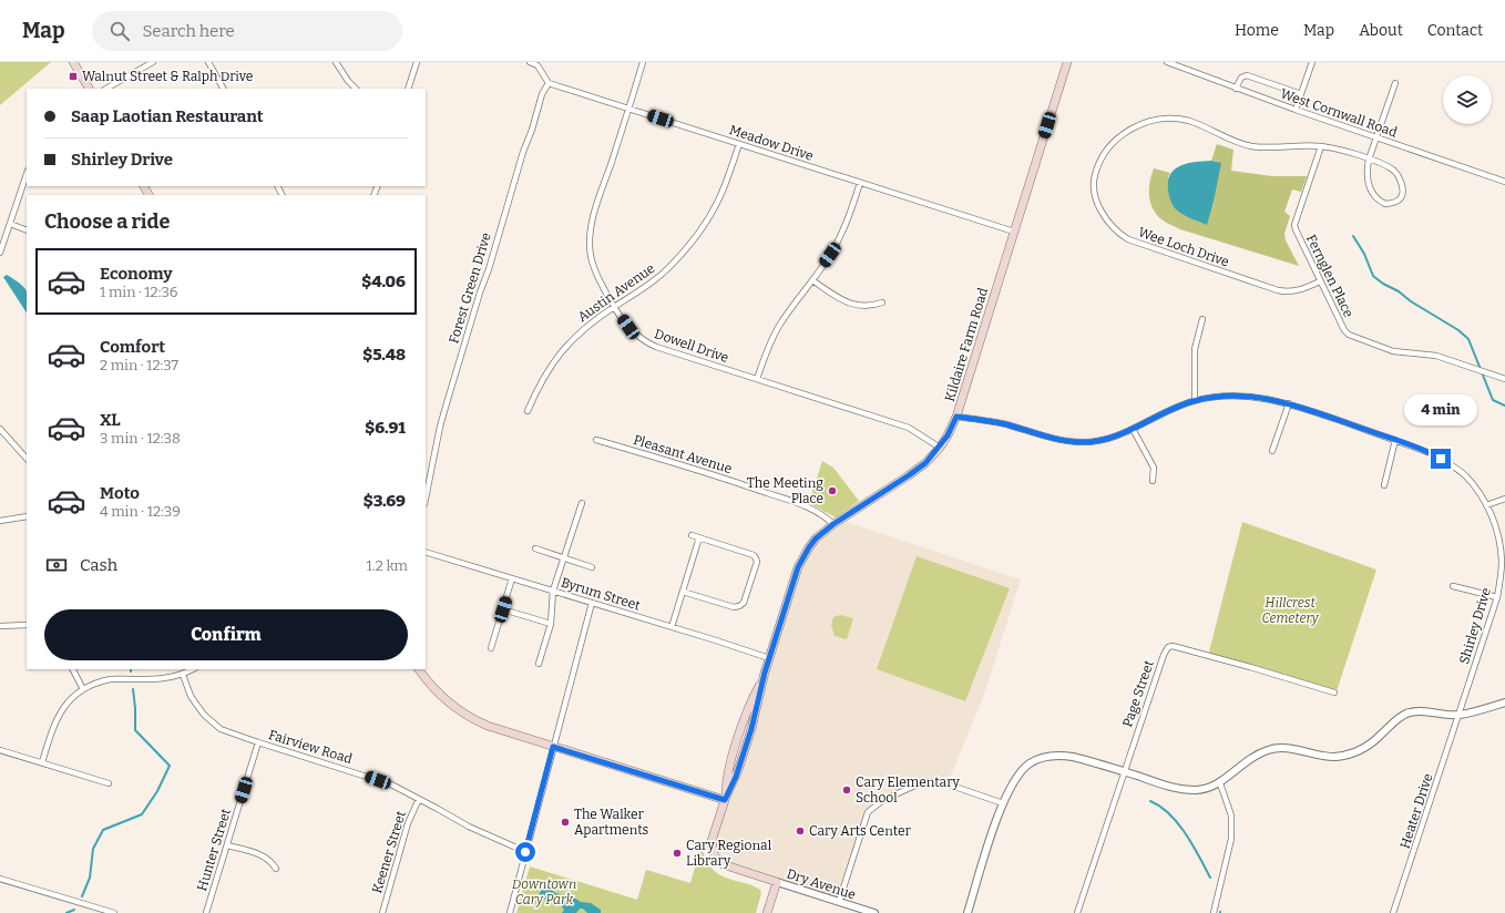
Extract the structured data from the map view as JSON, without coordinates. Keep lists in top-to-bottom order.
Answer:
{
  "streets": {
    "main road": ["Kildaire Farm Road", "Dry Avenue"],
    "street": [
      "West Cornwall Road",
      "Meadow Drive",
      "Wee Loch Drive",
      "Fernglen Place",
      "Forest Green Drive",
      "Austin Avenue",
      "Dowell Drive",
      "Pleasant Avenue",
      "Byrum Street",
      "Shirley Drive",
      "Page Street",
      "Fairview Road",
      "Heater Drive",
      "Hunter Street",
      "Keener Street"
    ]
  },
  "crossings": [
    ["Meadow Drive", "Forest Green Drive"],
    ["Meadow Drive", "Austin Avenue"],
    ["Meadow Drive", "Kildaire Farm Road"],
    ["Meadow Drive", "Dowell Drive"],
    ["Wee Loch Drive", "Fernglen Place"],
    ["Austin Avenue", "Dowell Drive"],
    ["Kildaire Farm Road", "Dowell Drive"],
    ["Kildaire Farm Road", "Pleasant Avenue"],
    ["Kildaire Farm Road", "Byrum Street"],
    ["Kildaire Farm Road", "Shirley Drive"],
    ["Kildaire Farm Road", "Dry Avenue"],
    ["Shirley Drive", "Heater Drive"],
    ["Fairview Road", "Hunter Street"],
    ["Fairview Road", "Keener Street"]
  ],
  "parks": ["Hillcrest Cemetery", "Downtown Cary Park"],
  "places": {
    "transit": ["Walnut Street & Ralph Drive"],
    "other": [
      "The Meeting Place",
      "Cary Elementary School",
      "The Walker Apartments",
      "Cary Arts Center",
      "Cary Regional Library"
    ]
  },
  "page": {
    "header": "Map",
    "search": "Search here",
    "nav": [
      "Home",
      "Map",
      "About",
      "Contact"
    ],
    "banner": ["Saap Laotian Restaurant", "Shirley Drive"],
    "heading": "Choose a ride",
    "list": [
      {
        "name": "Economy",
        "note": "1 min · 12:36",
        "value": "$4.06"
      },
      {
        "name": "Comfort",
        "note": "2 min · 12:37",
        "value": "$5.48"
      },
      {
        "name": "XL",
        "note": "3 min · 12:38",
        "value": "$6.91"
      },
      {
        "name": "Moto",
        "note": "4 min · 12:39",
        "value": "$3.69"
      }
    ],
    "bubble": "4 min",
    "pay": ["Cash", "1.2 km"],
    "buttons": "Confirm"
  }
}
